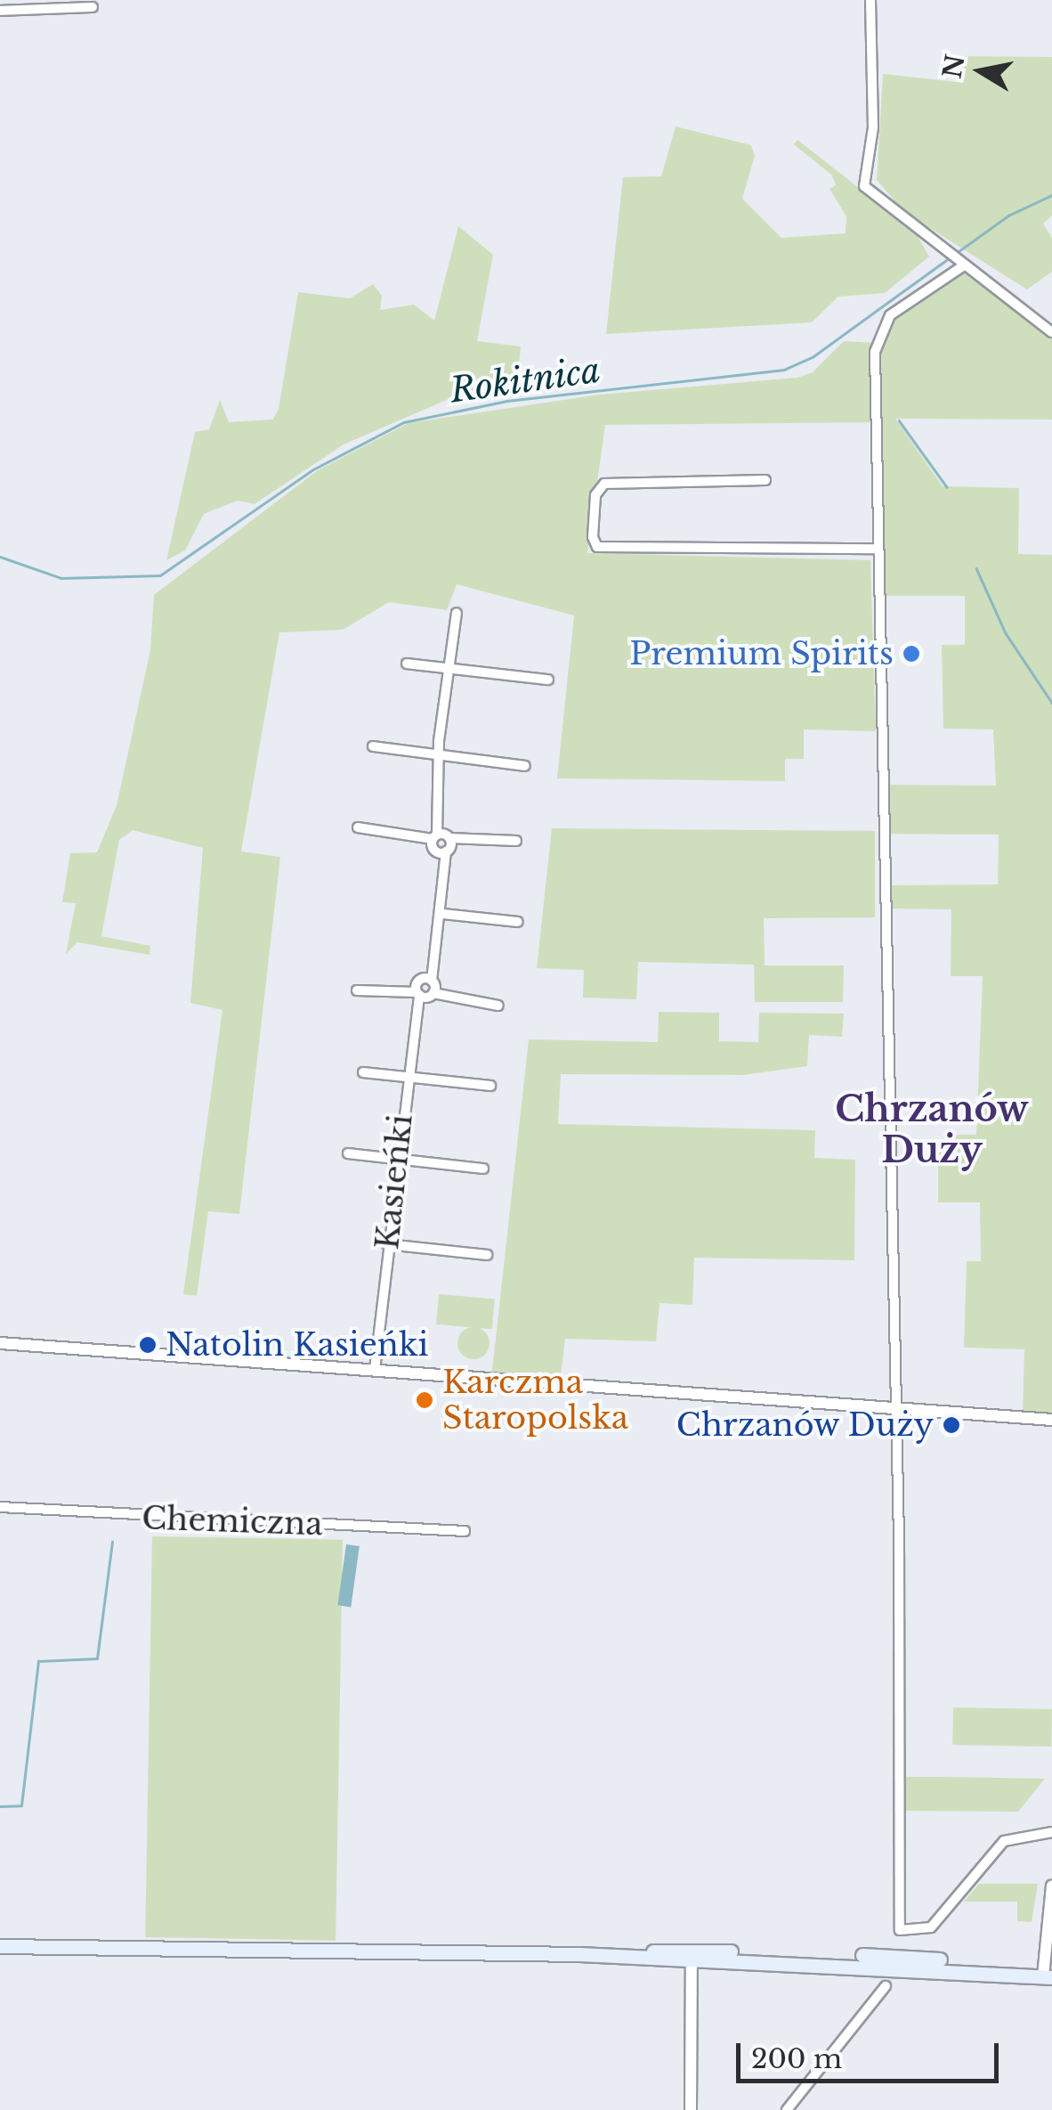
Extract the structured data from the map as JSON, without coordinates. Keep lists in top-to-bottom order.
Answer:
{
  "streets": {
    "street": ["Kasieńki", "Chemiczna"]
  },
  "districts": ["Chrzanów Duży"],
  "water": ["Rokitnica"],
  "places": [
    "Premium Spirits",
    "Natolin Kasieńki",
    "Karczma Staropolska",
    "Chrzanów Duży"
  ],
  "scale_bar": "200 m",
  "north": "left"
}
